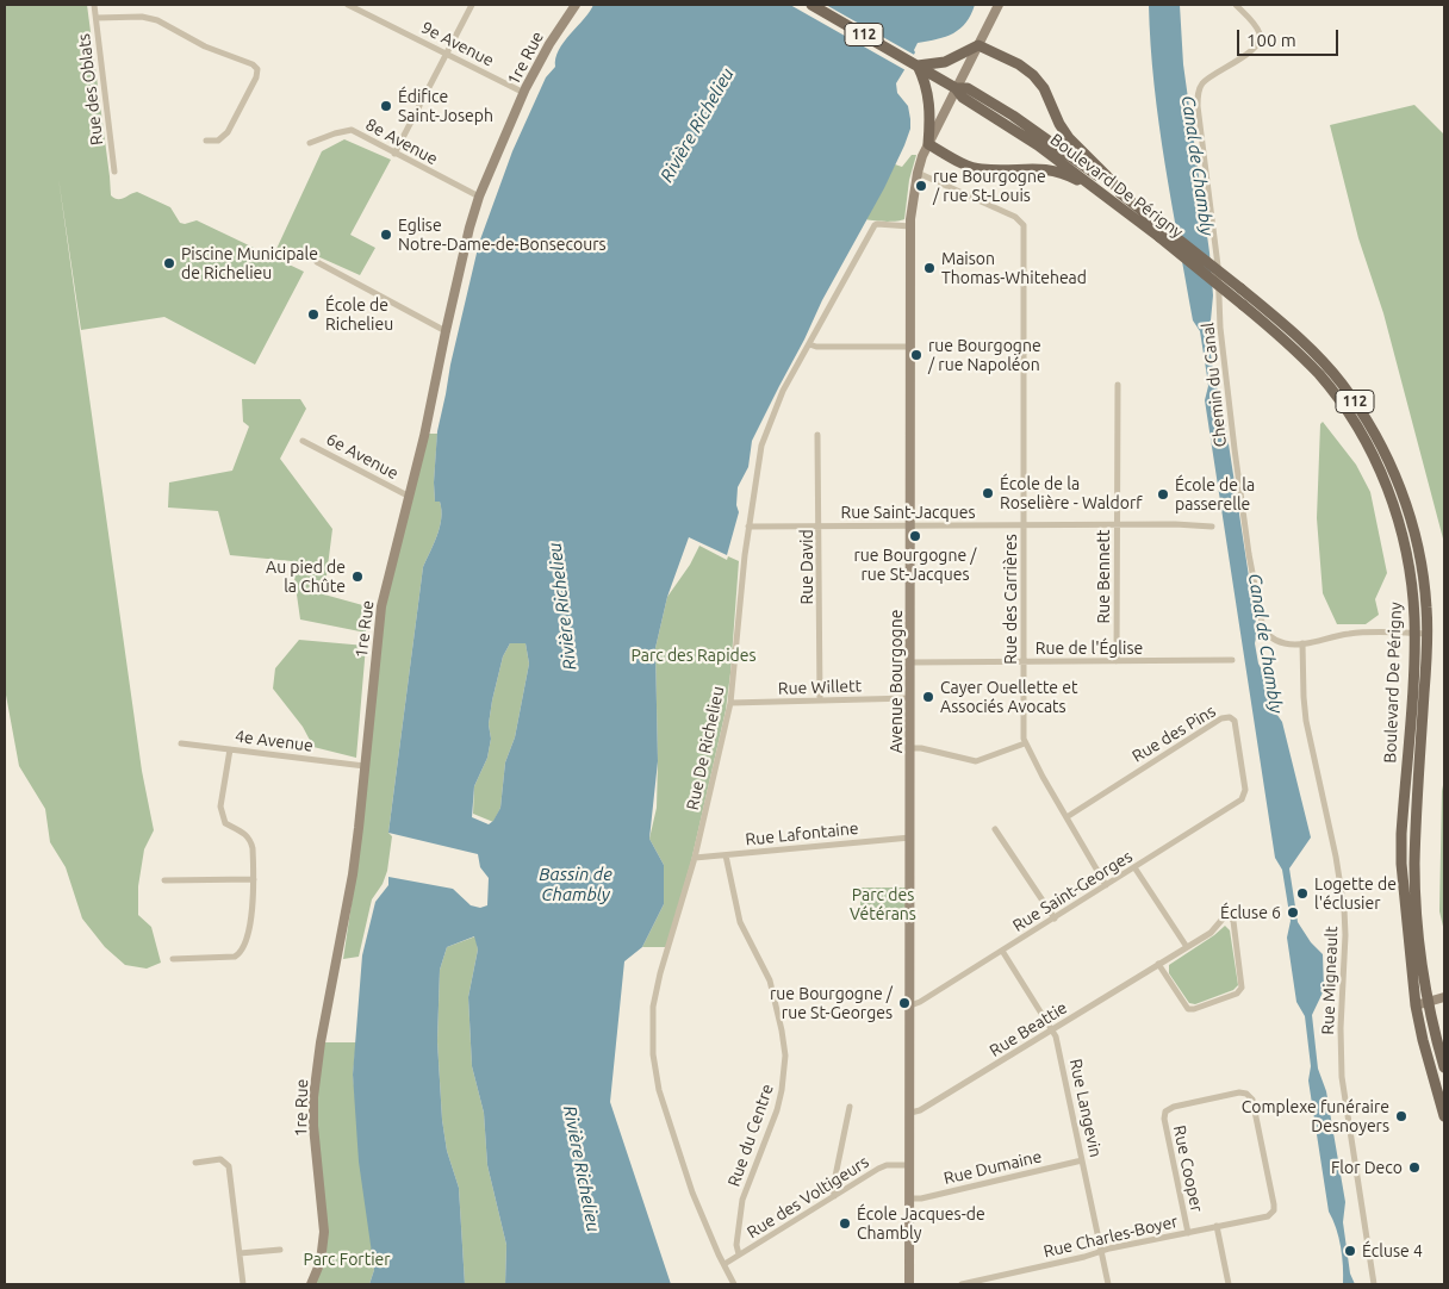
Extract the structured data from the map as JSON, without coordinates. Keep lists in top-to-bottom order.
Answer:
{
  "streets": {
    "main road": ["112", "Boulevard De Périgny"],
    "street": [
      "9e Avenue",
      "1re Rue",
      "Rue des Oblats",
      "8e Avenue",
      "Chemin du Canal",
      "6e Avenue",
      "Rue Saint-Jacques",
      "Rue David",
      "Rue Bennett",
      "Rue des Carrières",
      "Rue de l'Église",
      "Avenue Bourgogne",
      "Rue Willett",
      "Rue des Pins",
      "4e Avenue",
      "Rue De Richelieu",
      "Rue Lafontaine",
      "Rue Saint-Georges",
      "Rue Migneault",
      "Rue Beattie",
      "Rue Langevin",
      "Rue du Centre",
      "Rue Dumaine",
      "Rue Cooper",
      "Rue des Voltigeurs",
      "Rue Charles-Boyer"
    ]
  },
  "crossings": [
    ["9e Avenue", "1re Rue"],
    ["1re Rue", "8e Avenue"],
    ["1re Rue", "6e Avenue"],
    ["1re Rue", "4e Avenue"],
    ["Boulevard De Périgny", "Chemin du Canal"],
    ["Boulevard De Périgny", "Avenue Bourgogne"],
    ["Chemin du Canal", "Rue Migneault"],
    ["Rue Saint-Jacques", "Rue David"],
    ["Rue Saint-Jacques", "Rue Bennett"],
    ["Rue Saint-Jacques", "Rue des Carrières"],
    ["Rue Saint-Jacques", "Avenue Bourgogne"],
    ["Rue Saint-Jacques", "Rue De Richelieu"],
    ["Rue David", "Rue Willett"],
    ["Rue Bennett", "Rue de l'Église"],
    ["Rue des Carrières", "Rue de l'Église"],
    ["Rue des Carrières", "Avenue Bourgogne"],
    ["Rue des Carrières", "Rue des Pins"],
    ["Rue des Carrières", "Rue Saint-Georges"],
    ["Rue de l'Église", "Avenue Bourgogne"],
    ["Avenue Bourgogne", "Rue Willett"],
    ["Avenue Bourgogne", "Rue De Richelieu"],
    ["Avenue Bourgogne", "Rue Lafontaine"],
    ["Avenue Bourgogne", "Rue Saint-Georges"],
    ["Avenue Bourgogne", "Rue Beattie"],
    ["Avenue Bourgogne", "Rue Dumaine"],
    ["Avenue Bourgogne", "Rue des Voltigeurs"],
    ["Rue Willett", "Rue De Richelieu"],
    ["Rue des Pins", "Rue Saint-Georges"],
    ["Rue De Richelieu", "Rue Lafontaine"],
    ["Rue De Richelieu", "Rue des Voltigeurs"],
    ["Rue Lafontaine", "Rue du Centre"],
    ["Rue Saint-Georges", "Rue Langevin"],
    ["Rue Beattie", "Rue Langevin"],
    ["Rue Langevin", "Rue Dumaine"],
    ["Rue Langevin", "Rue Charles-Boyer"],
    ["Rue du Centre", "Rue des Voltigeurs"],
    ["Rue Cooper", "Rue Charles-Boyer"]
  ],
  "water": ["Rivière Richelieu", "Canal de Chambly", "Bassin de Chambly"],
  "parks": ["Parc des Rapides", "Parc des Vétérans", "Parc Fortier"],
  "places": [
    "Édifice Saint-Joseph",
    "rue Bourgogne / rue St-Louis",
    "Eglise Notre-Dame-de-Bonsecours",
    "Piscine Municipale de Richelieu",
    "Maison Thomas-Whitehead",
    "École de Richelieu",
    "rue Bourgogne / rue Napoléon",
    "École de la Roselière - Waldorf",
    "École de la passerelle",
    "rue Bourgogne / rue St-Jacques",
    "Au pied de la Chûte",
    "Cayer Ouellette et Associés Avocats",
    "Logette de l'éclusier",
    "Écluse 6",
    "rue Bourgogne / rue St-Georges",
    "Complexe funéraire Desnoyers",
    "Flor Deco",
    "École Jacques-de Chambly",
    "Écluse 4"
  ],
  "scale_bar": "100 m"
}
